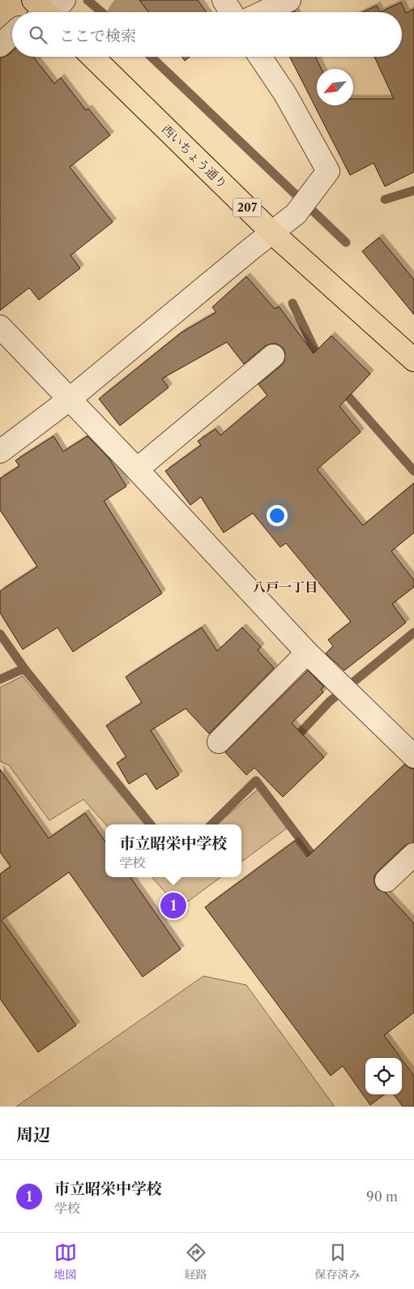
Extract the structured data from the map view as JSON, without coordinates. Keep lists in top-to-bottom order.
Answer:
{
  "streets": {
    "highway": ["西いちょう通り", "207"]
  },
  "districts": ["八戸一丁目"],
  "north": "bottom left",
  "page": {
    "search": "ここで検索",
    "popup": ["市立昭栄中学校", "学校"],
    "pins": "1",
    "heading": "周辺",
    "list": [
      {
        "mark": "1",
        "name": "市立昭栄中学校",
        "note": "学校",
        "value": "90 m"
      }
    ],
    "nav": ["地図", "経路", "保存済み"]
  }
}
